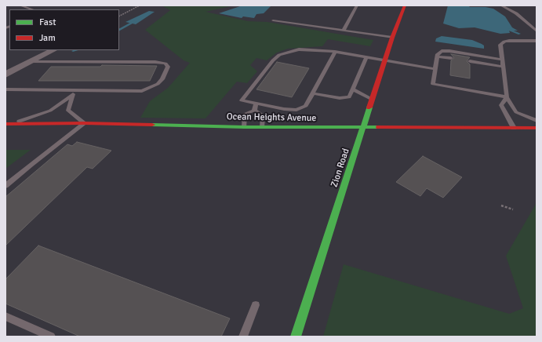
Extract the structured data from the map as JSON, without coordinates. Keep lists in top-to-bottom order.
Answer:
{
  "streets": {
    "street": ["Ocean Heights Avenue", "Zion Road"]
  },
  "crossings": [
    ["Ocean Heights Avenue", "Zion Road"]
  ],
  "legend": ["Fast", "Jam"]
}
